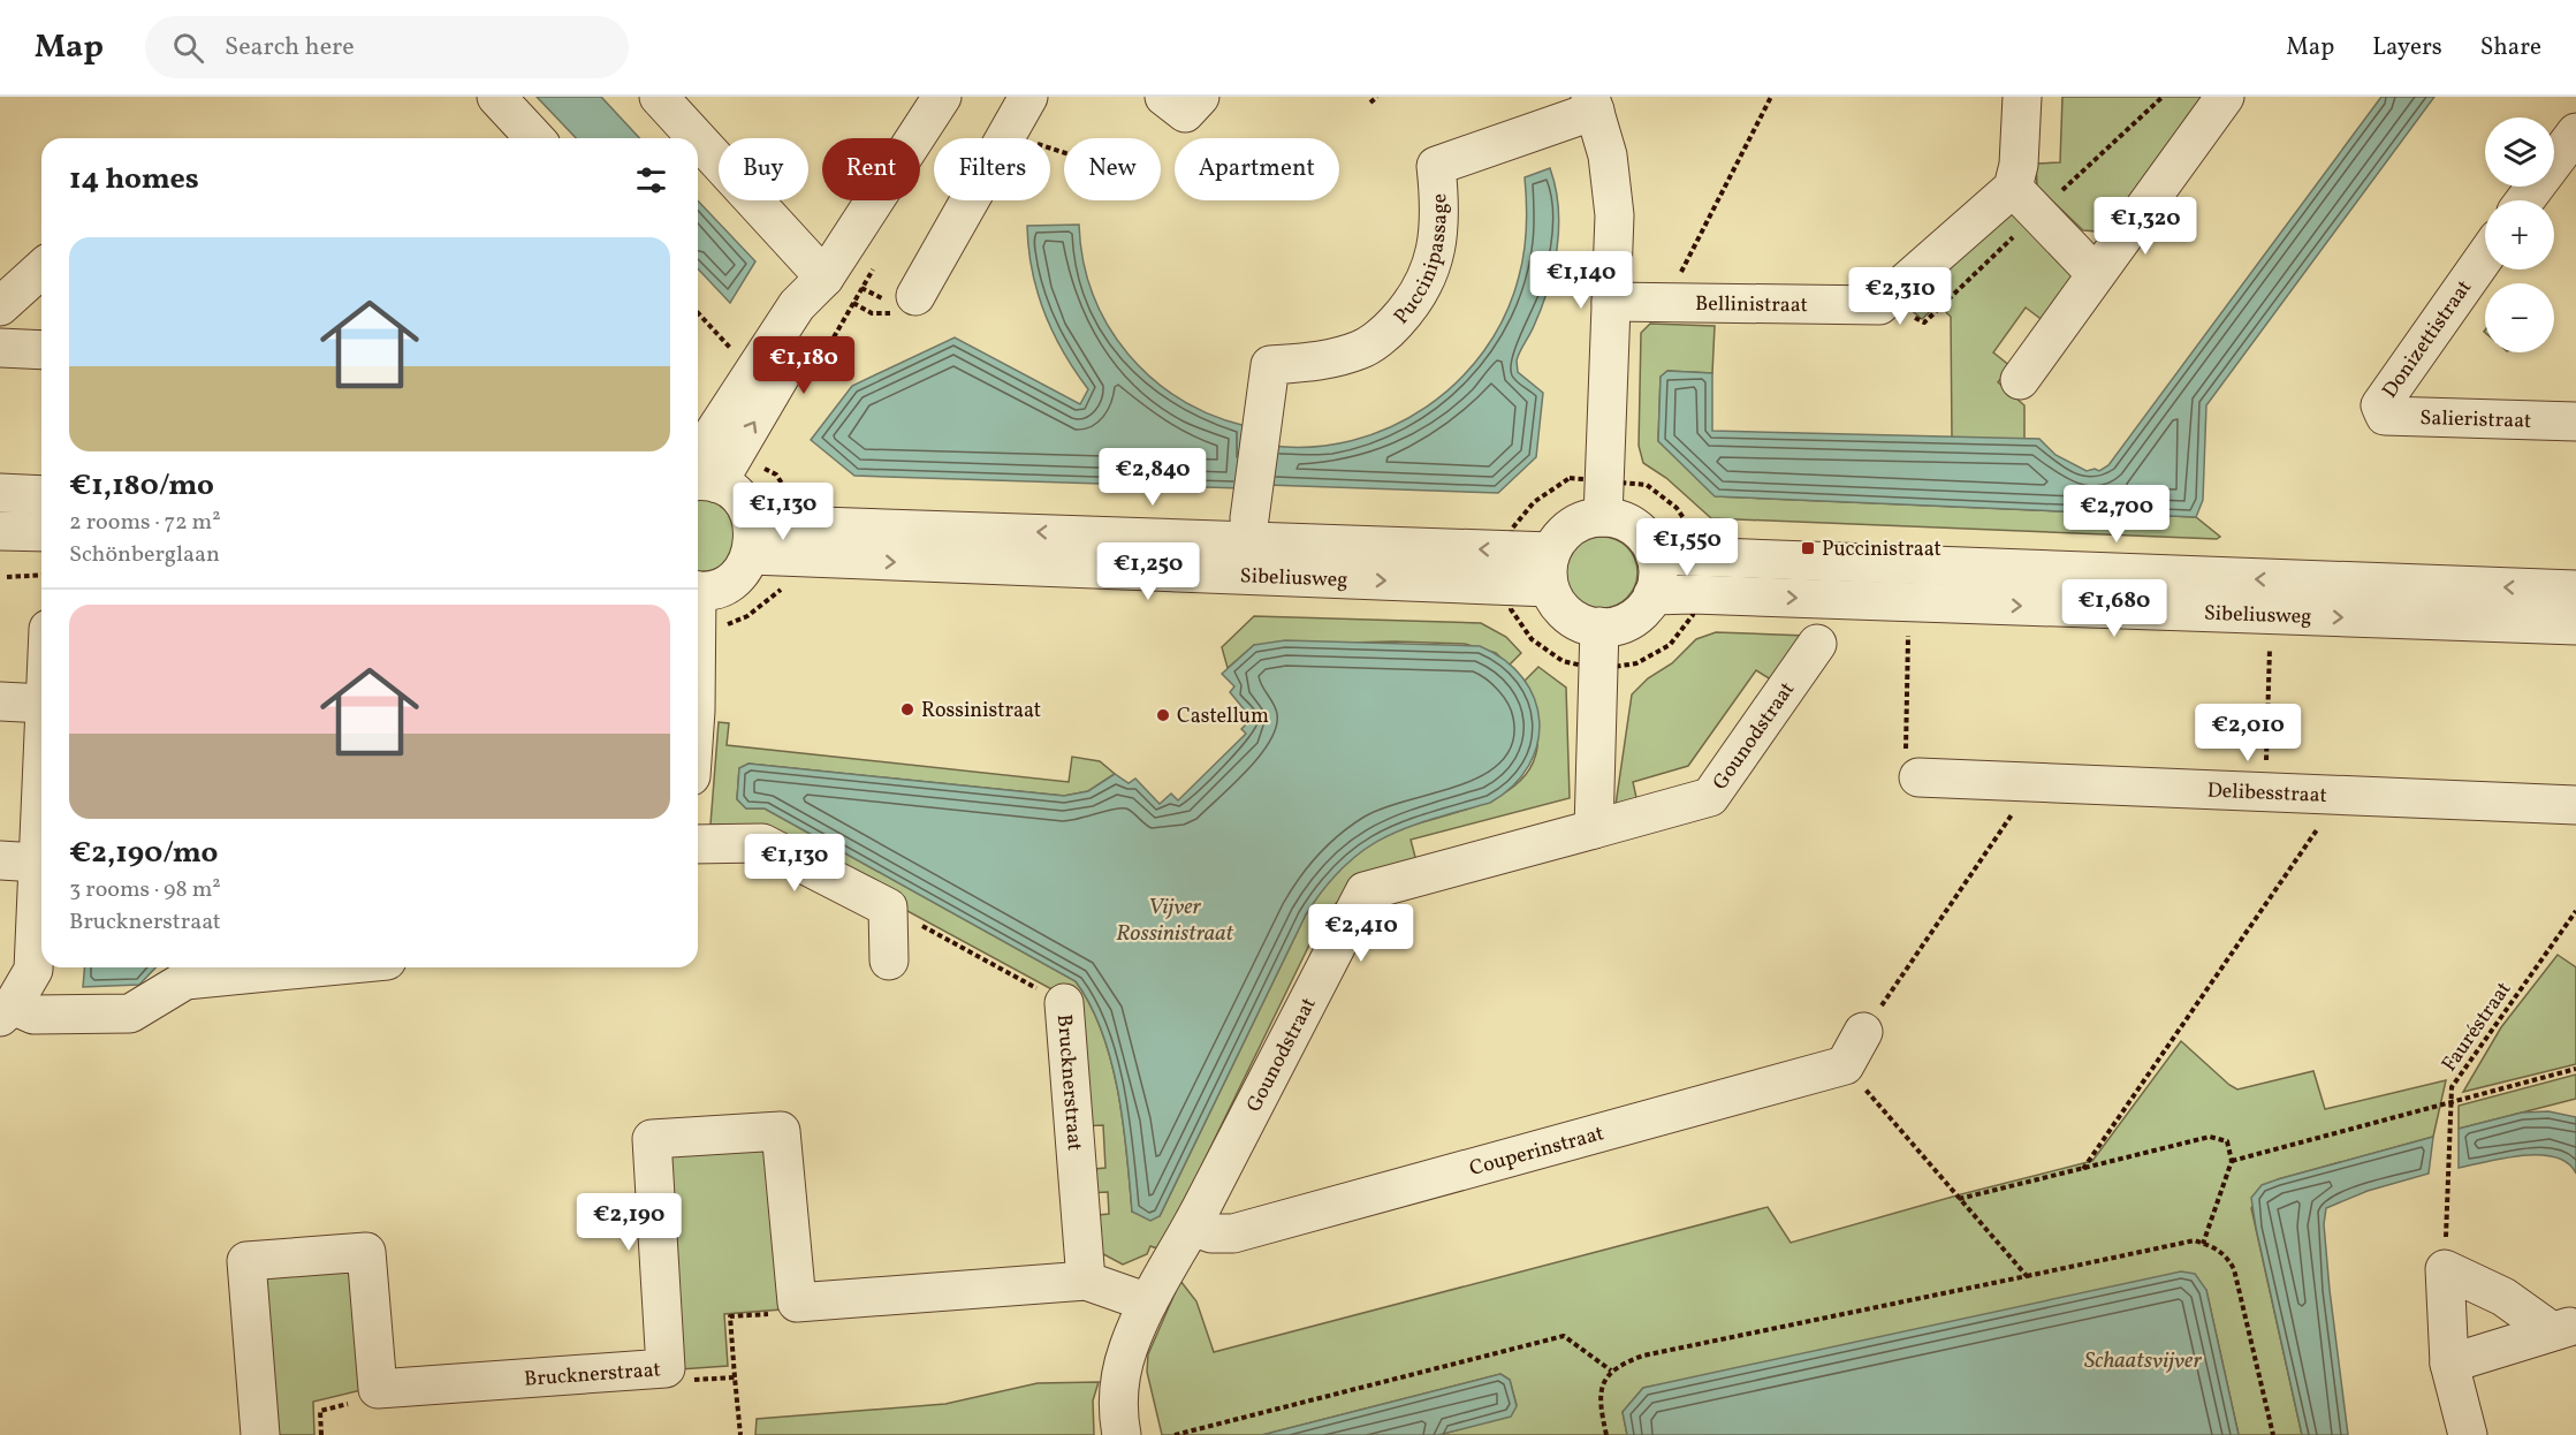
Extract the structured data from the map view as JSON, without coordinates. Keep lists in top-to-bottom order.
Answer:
{
  "streets": {
    "street": [
      "Puccinipassage",
      "Bellinistraat",
      "Donizettistraat",
      "Salieristraat",
      "Sibeliusweg",
      "Gounodstraat",
      "Delibesstraat",
      "Brucknerstraat",
      "Couperinstraat"
    ],
    "path": ["Fauréstraat"]
  },
  "crossings": [
    ["Donizettistraat", "Salieristraat"],
    ["Gounodstraat", "Brucknerstraat"],
    ["Gounodstraat", "Couperinstraat"]
  ],
  "water": ["Vijver Rossinistraat", "Schaatsvijver"],
  "places": {
    "transit": ["Puccinistraat"],
    "other": ["Rossinistraat", "Castellum"]
  },
  "page": {
    "header": "Map",
    "search": "Search here",
    "nav": ["Map", "Layers", "Share"],
    "map_buttons": ["+", "−"],
    "chip": [
      "Buy",
      "Rent",
      "Filters",
      "New",
      "Apartment"
    ],
    "heading": "14 homes",
    "price": [
      "€1,320",
      "€1,140",
      "€2,310",
      "€1,180",
      "€2,840",
      "€1,130",
      "€2,700",
      "€1,550",
      "€1,250",
      "€1,680",
      "€2,010",
      "€1,130",
      "€2,410",
      "€2,190"
    ],
    "list": [
      {
        "name": "€1,180/mo",
        "note": "2 rooms · 72 m² · Schönberglaan"
      },
      {
        "name": "€2,190/mo",
        "note": "3 rooms · 98 m² · Brucknerstraat"
      }
    ]
  }
}
